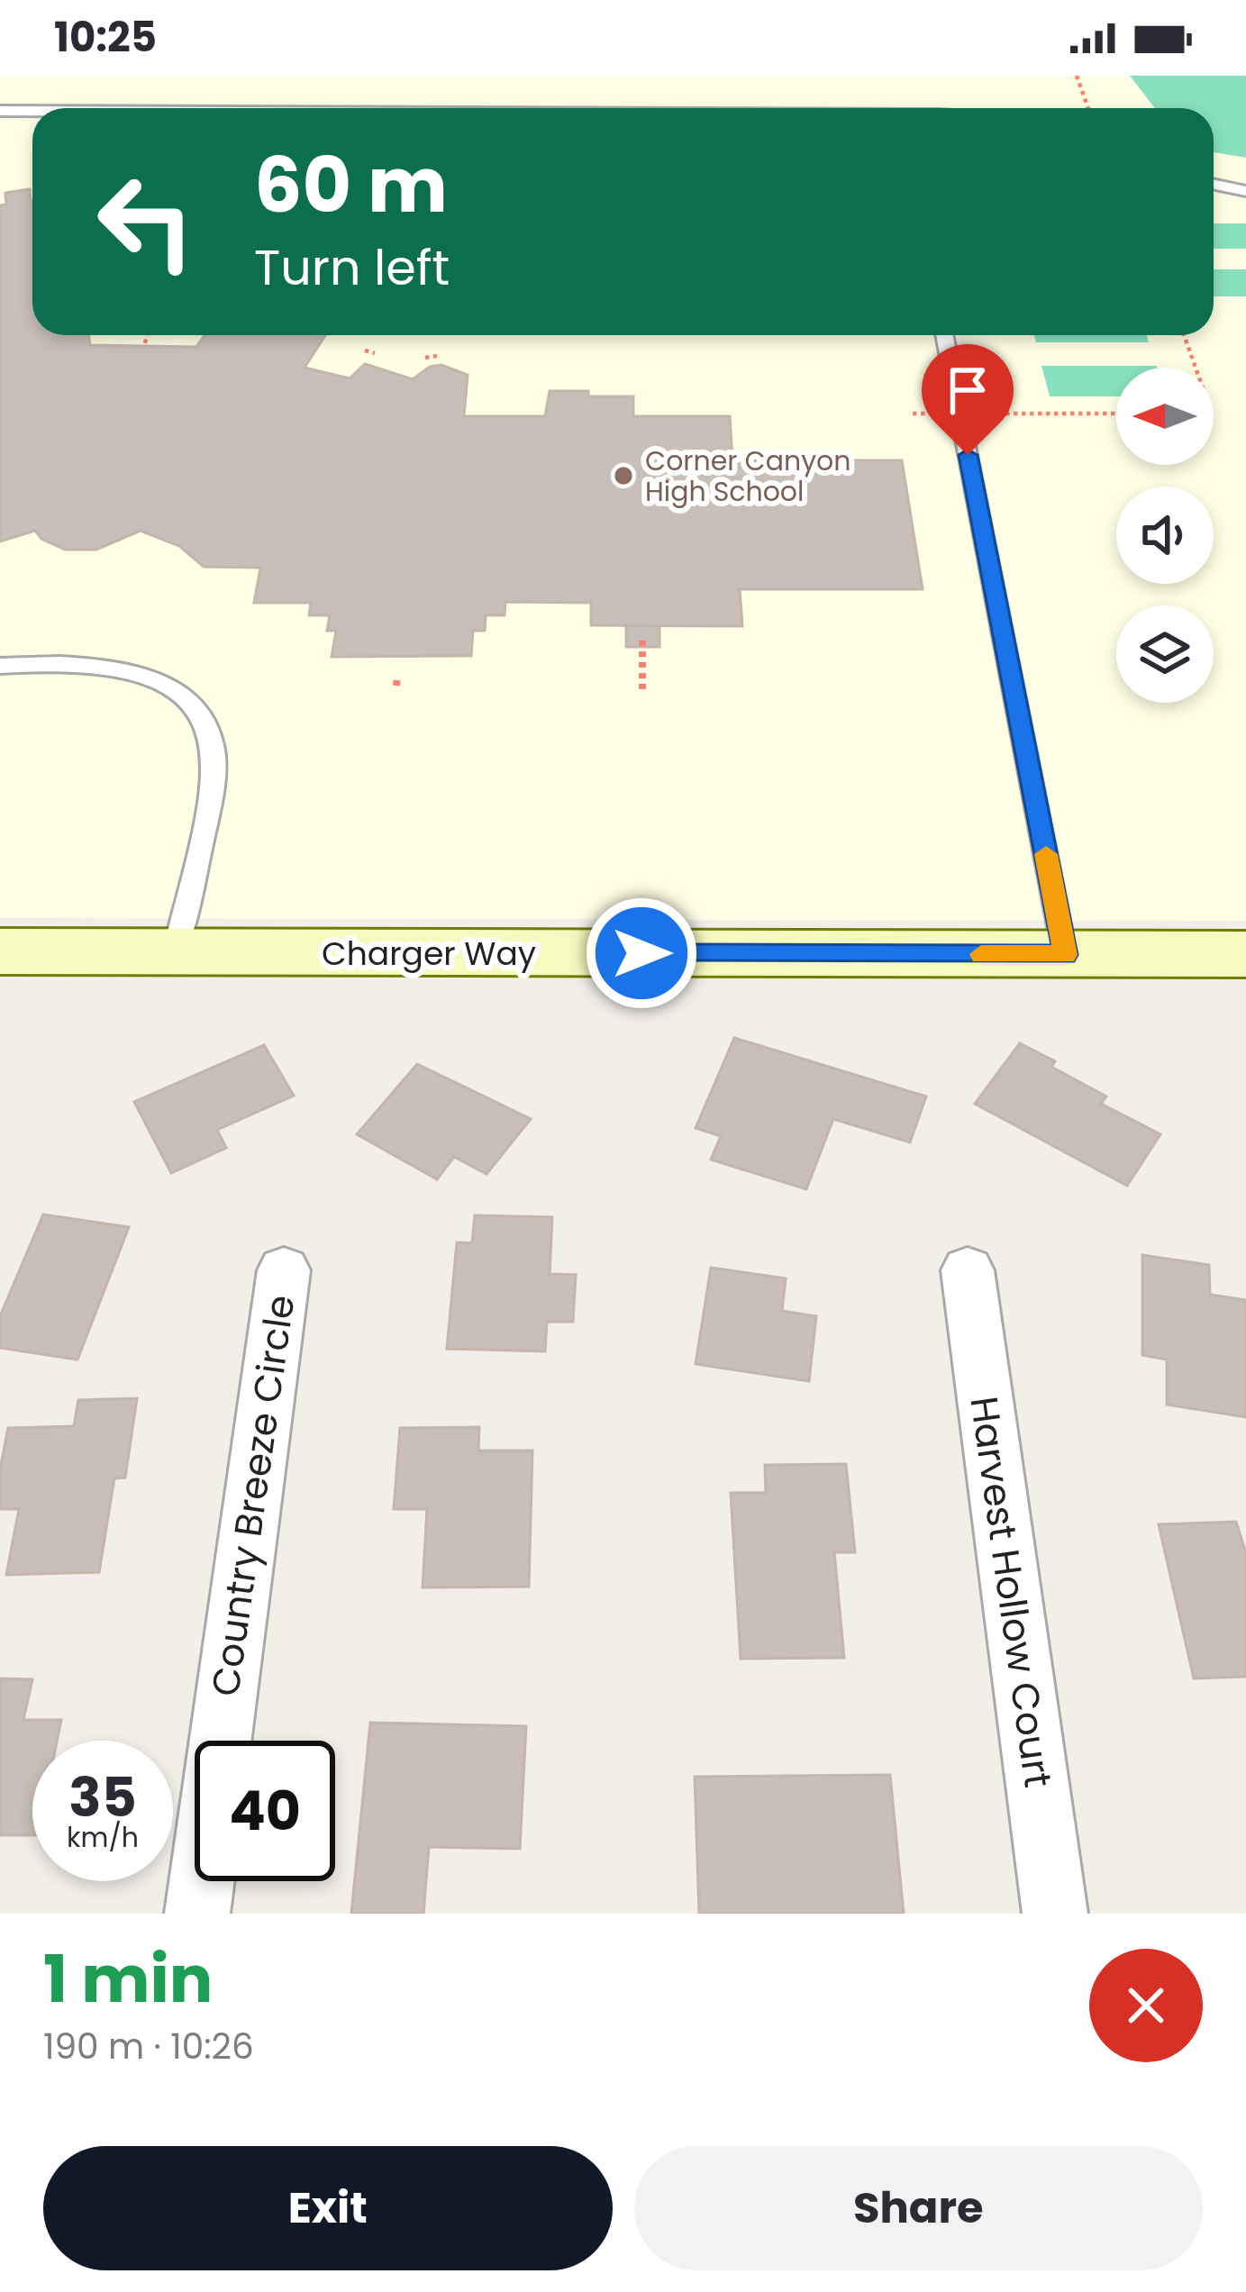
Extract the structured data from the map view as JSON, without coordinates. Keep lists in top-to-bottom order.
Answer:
{
  "streets": {
    "street": ["Charger Way", "Country Breeze Circle", "Harvest Hollow Court"]
  },
  "places": ["Corner Canyon High School"],
  "north": "left",
  "page": {
    "status": "10:25",
    "turn": ["60 m", "Turn left"],
    "speed": "35 km/h",
    "limit": "40",
    "heading": ["1 min", "190 m · 10:26"],
    "buttons": ["Exit", "Share"]
  }
}
